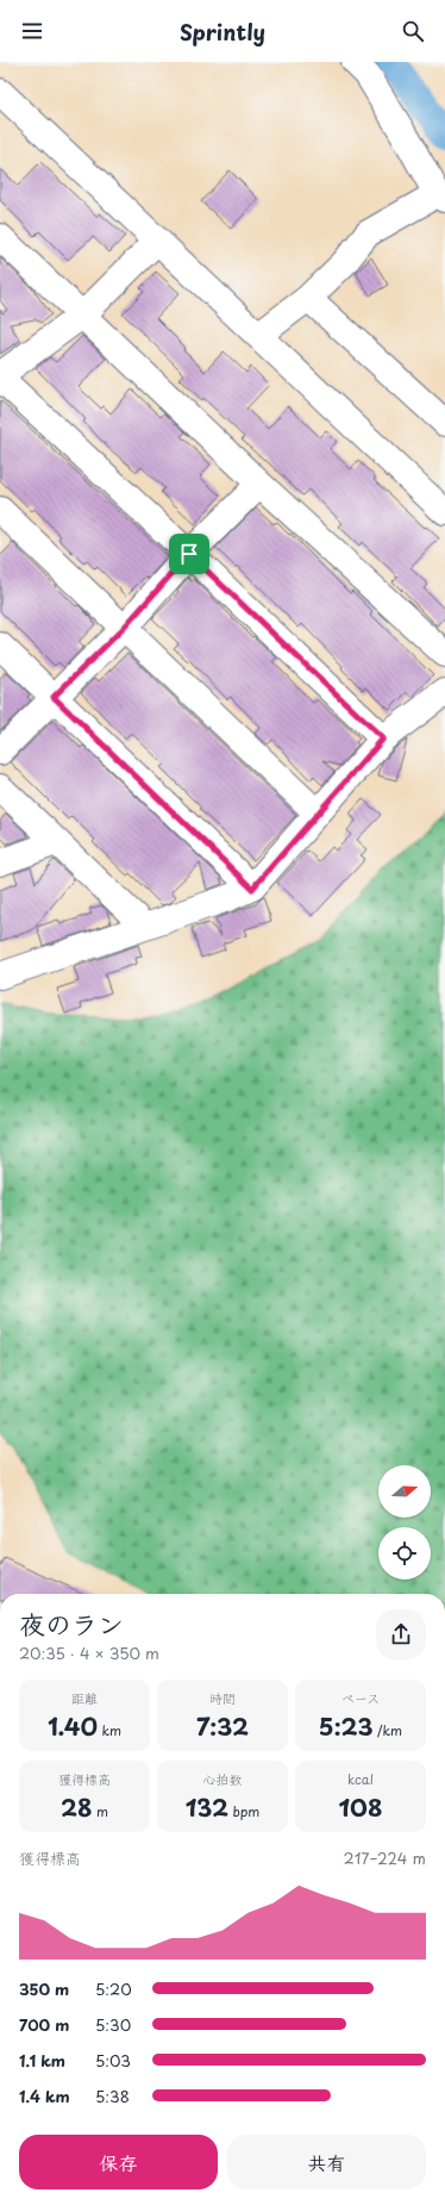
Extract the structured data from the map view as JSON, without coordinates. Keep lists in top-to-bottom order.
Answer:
{
  "north": "right",
  "page": {
    "header": "Sprintly",
    "heading": ["夜のラン", "20:35 · 4 × 350 m"],
    "stats": [
      ["距離", "1.40 km"],
      ["時間", "7:32"],
      ["ペース", "5:23 /km"],
      ["獲得標高", "28 m"],
      ["心拍数", "132 bpm"],
      ["kcal", "108"]
    ],
    "chart": ["獲得標高", "217–224 m"],
    "list": [
      {
        "name": "350 m",
        "note": "5:20"
      },
      {
        "name": "700 m",
        "note": "5:30"
      },
      {
        "name": "1.1 km",
        "note": "5:03"
      },
      {
        "name": "1.4 km",
        "note": "5:38"
      }
    ],
    "buttons": ["保存", "共有"]
  }
}
